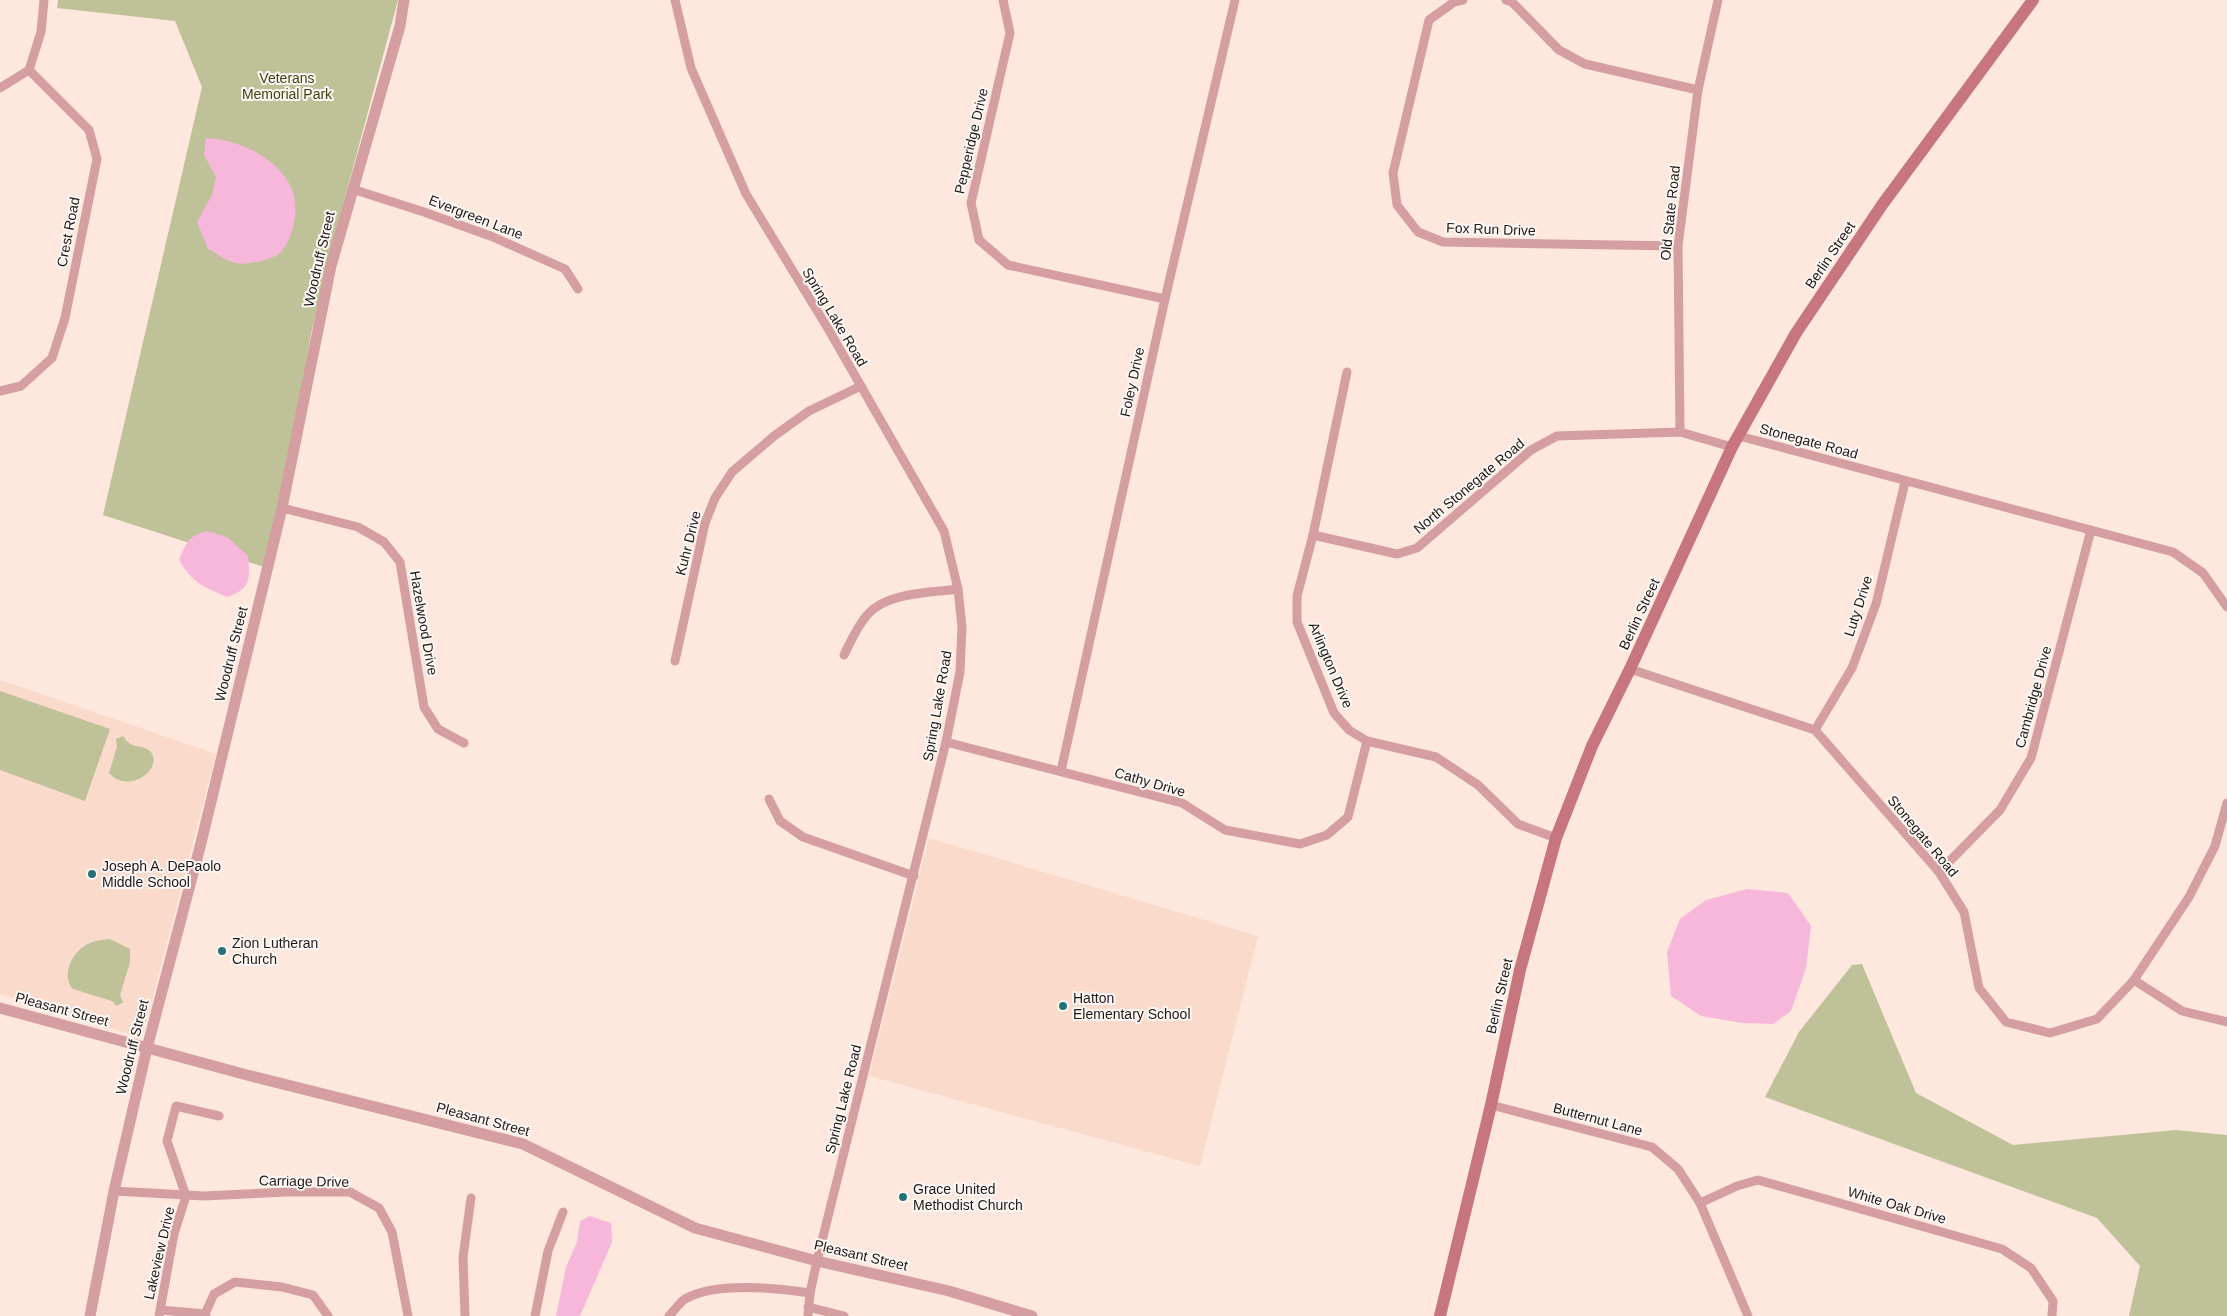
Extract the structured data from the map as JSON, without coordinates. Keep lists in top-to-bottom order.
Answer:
{
  "streets": {
    "main road": ["Berlin Street"],
    "street": [
      "Pepperidge Drive",
      "Old State Road",
      "Evergreen Lane",
      "Fox Run Drive",
      "Crest Road",
      "Woodruff Street",
      "Spring Lake Road",
      "Foley Drive",
      "Stonegate Road",
      "North Stonegate Road",
      "Kuhr Drive",
      "Luty Drive",
      "Hazelwood Drive",
      "Arlington Drive",
      "Cambridge Drive",
      "Cathy Drive",
      "Pleasant Street",
      "Butternut Lane",
      "Carriage Drive",
      "White Oak Drive",
      "Lakeview Drive"
    ]
  },
  "crossings": [
    ["Pepperidge Drive", "Foley Drive"],
    ["Old State Road", "Fox Run Drive"],
    ["Old State Road", "North Stonegate Road"],
    ["Evergreen Lane", "Woodruff Street"],
    ["Berlin Street", "Stonegate Road"],
    ["Berlin Street", "North Stonegate Road"],
    ["Berlin Street", "Arlington Drive"],
    ["Berlin Street", "Butternut Lane"],
    ["Woodruff Street", "Hazelwood Drive"],
    ["Woodruff Street", "Pleasant Street"],
    ["Woodruff Street", "Carriage Drive"],
    ["Spring Lake Road", "Kuhr Drive"],
    ["Spring Lake Road", "Cathy Drive"],
    ["Spring Lake Road", "Pleasant Street"],
    ["Foley Drive", "Cathy Drive"],
    ["Stonegate Road", "Luty Drive"],
    ["Stonegate Road", "Cambridge Drive"],
    ["North Stonegate Road", "Arlington Drive"],
    ["Arlington Drive", "Cathy Drive"],
    ["Butternut Lane", "White Oak Drive"],
    ["Carriage Drive", "Lakeview Drive"]
  ],
  "parks": ["Veterans Memorial Park"],
  "places": [
    "Joseph A. DePaolo Middle School",
    "Zion Lutheran Church",
    "Hatton Elementary School",
    "Grace United Methodist Church"
  ]
}
